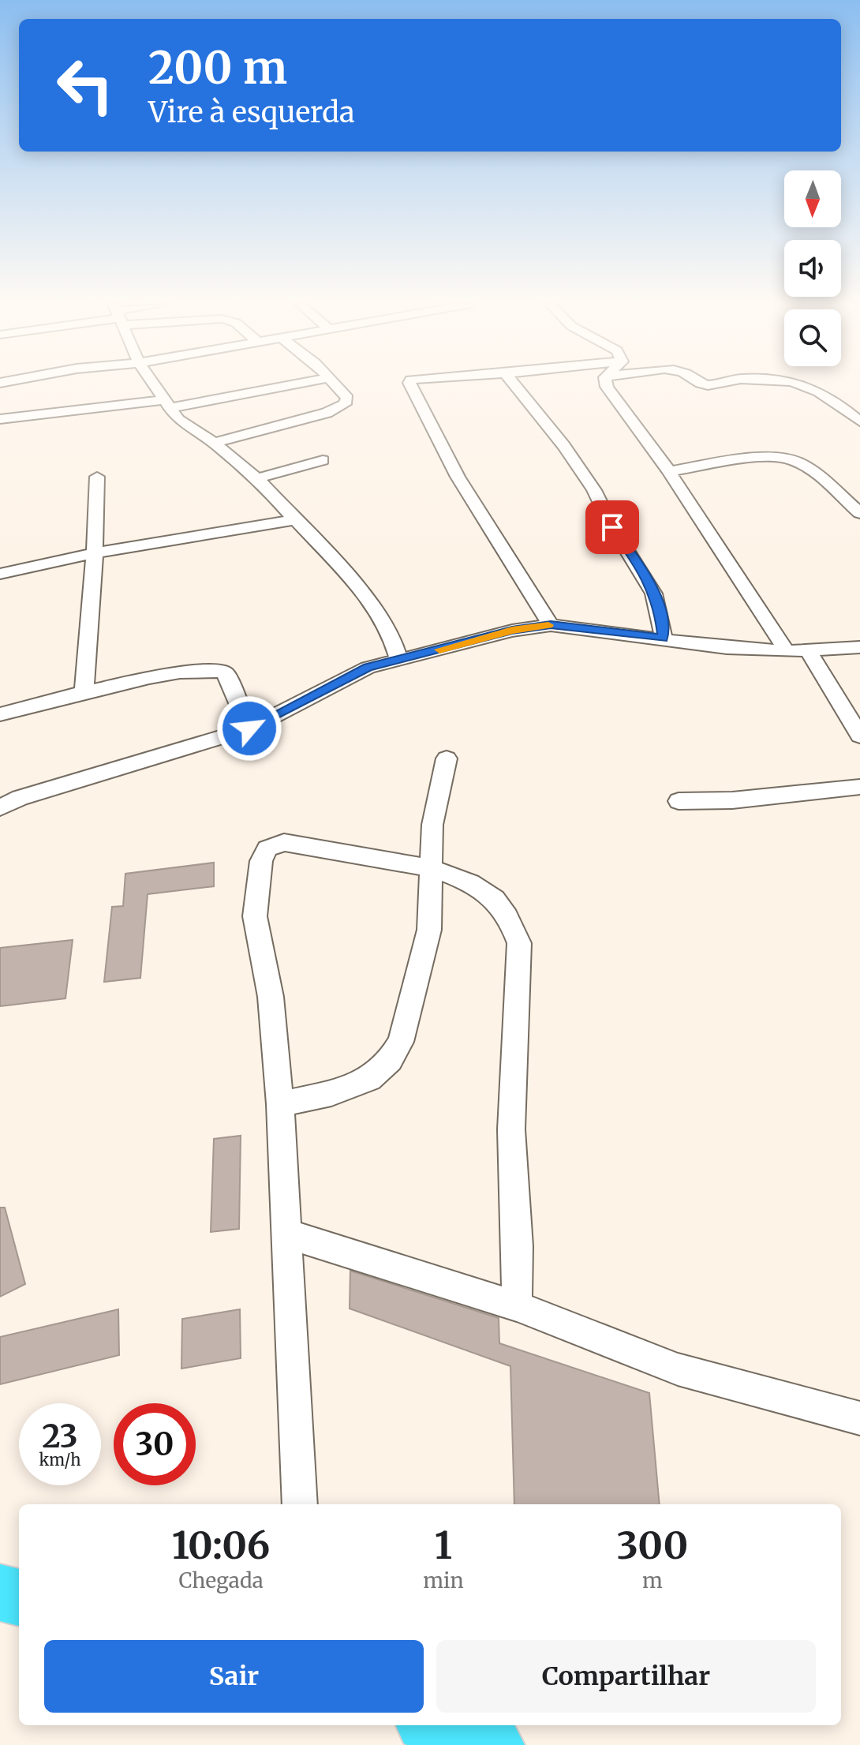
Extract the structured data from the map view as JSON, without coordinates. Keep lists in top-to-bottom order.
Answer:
{
  "north": "bottom",
  "page": {
    "turn": ["200 m", "Vire à esquerda"],
    "speed": "23 km/h",
    "limit": "30",
    "eta": [
      "10:06",
      "Chegada",
      "1",
      "min",
      "300",
      "m"
    ],
    "buttons": ["Sair", "Compartilhar"]
  }
}
